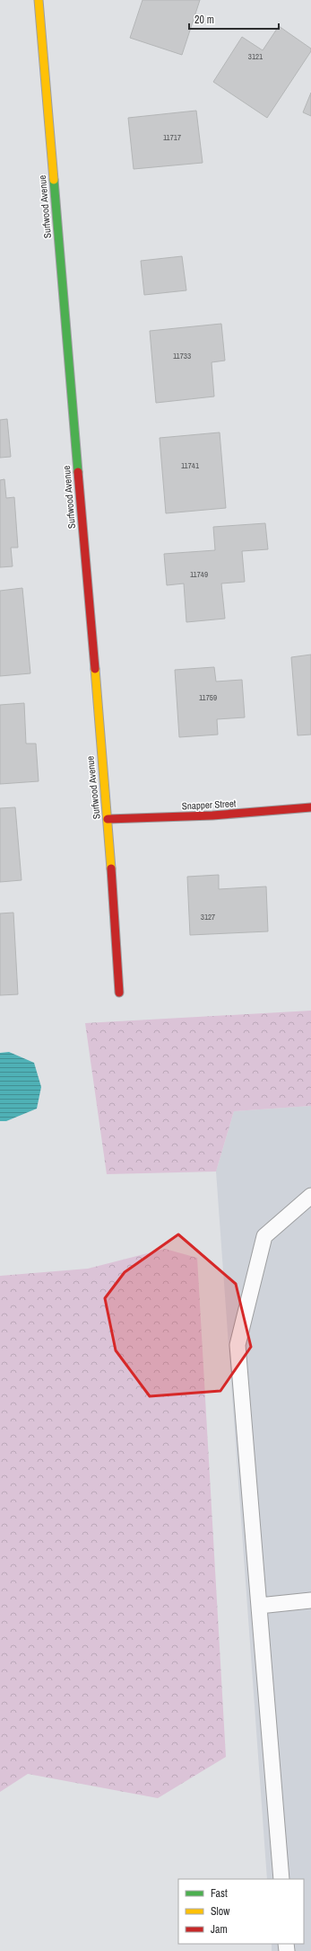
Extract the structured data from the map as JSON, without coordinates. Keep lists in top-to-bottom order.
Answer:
{
  "streets": {
    "street": ["Surfwood Avenue", "Snapper Street"]
  },
  "crossings": [
    ["Surfwood Avenue", "Snapper Street"]
  ],
  "house_numbers": [
    "3121",
    "11717",
    "11733",
    "11741",
    "11749",
    "11759",
    "3127"
  ],
  "legend": ["Fast", "Slow", "Jam"],
  "scale_bar": "20 m"
}
